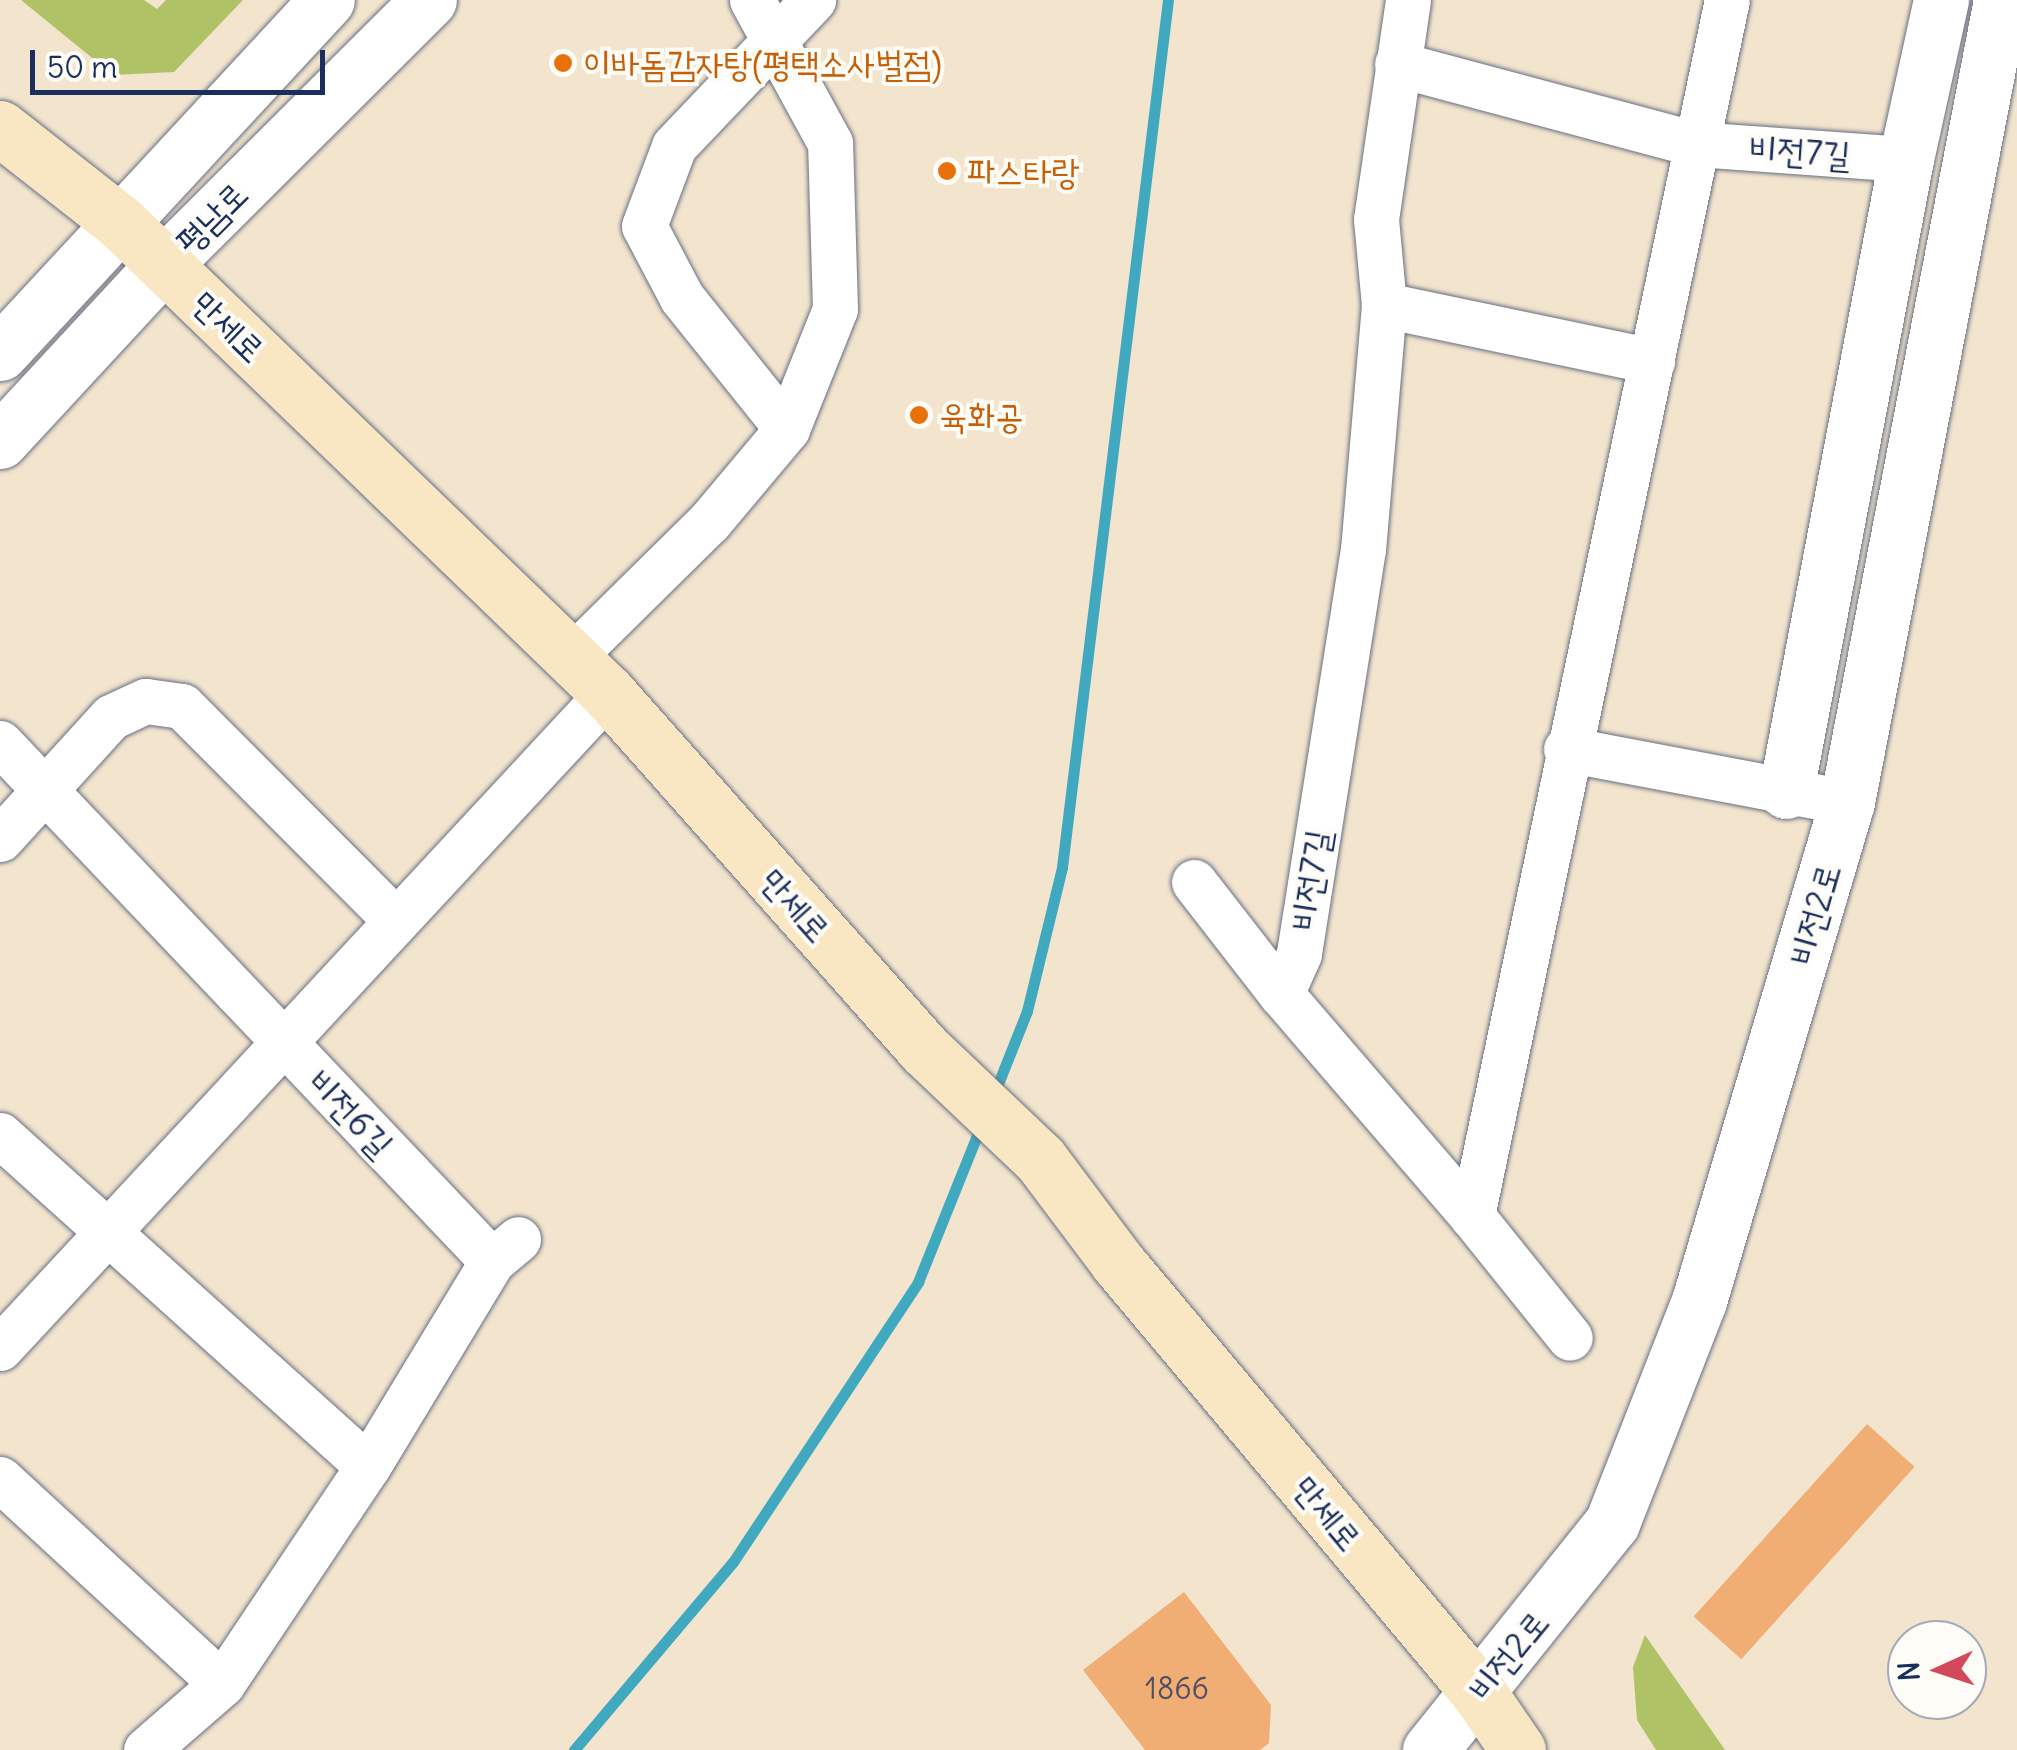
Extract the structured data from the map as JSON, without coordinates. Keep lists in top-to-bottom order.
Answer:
{
  "streets": {
    "main road": ["만세로"],
    "street": [
      "비전7길",
      "평남로",
      "비전2로",
      "비전6길"
    ]
  },
  "crossings": [
    ["평남로", "만세로"],
    ["만세로", "비전2로"]
  ],
  "places": ["이바돔감자탕(평택소사벌점)", "파스타랑", "육화공"],
  "house_numbers": ["1866"],
  "scale_bar": "50 m",
  "north": "left"
}
